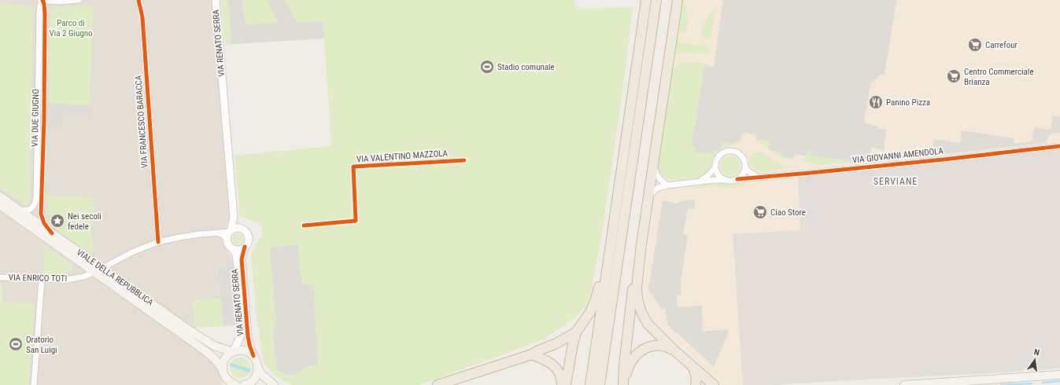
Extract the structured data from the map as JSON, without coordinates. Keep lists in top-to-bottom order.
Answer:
{
  "streets": {
    "main road": ["VIALE DELLA REPUBBLICA"],
    "street": [
      "VIA RENATO SERRA",
      "VIA DUE GIUGNO",
      "VIA FRANCESCO BARACCA",
      "VIA GIOVANNI AMENDOLA",
      "VIA ENRICO TOTI"
    ],
    "cycle path": ["VIA VALENTINO MAZZOLA"]
  },
  "crossings": [
    ["VIA RENATO SERRA", "VIALE DELLA REPUBBLICA"],
    ["VIA RENATO SERRA", "VIA ENRICO TOTI"],
    ["VIA DUE GIUGNO", "VIALE DELLA REPUBBLICA"],
    ["VIA FRANCESCO BARACCA", "VIA ENRICO TOTI"],
    ["VIALE DELLA REPUBBLICA", "VIA ENRICO TOTI"]
  ],
  "districts": ["SERVIANE"],
  "parks": ["Parco di Via 2 Giugno"],
  "places": {
    "supermarket": ["Carrefour", "Centro Commerciale Brianza", "Ciao Store"],
    "sports": ["Stadio comunale", "Oratorio San Luigi"],
    "restaurant": ["Panino Pizza"],
    "place": ["Nei secoli fedele"]
  },
  "north": "top"
}
